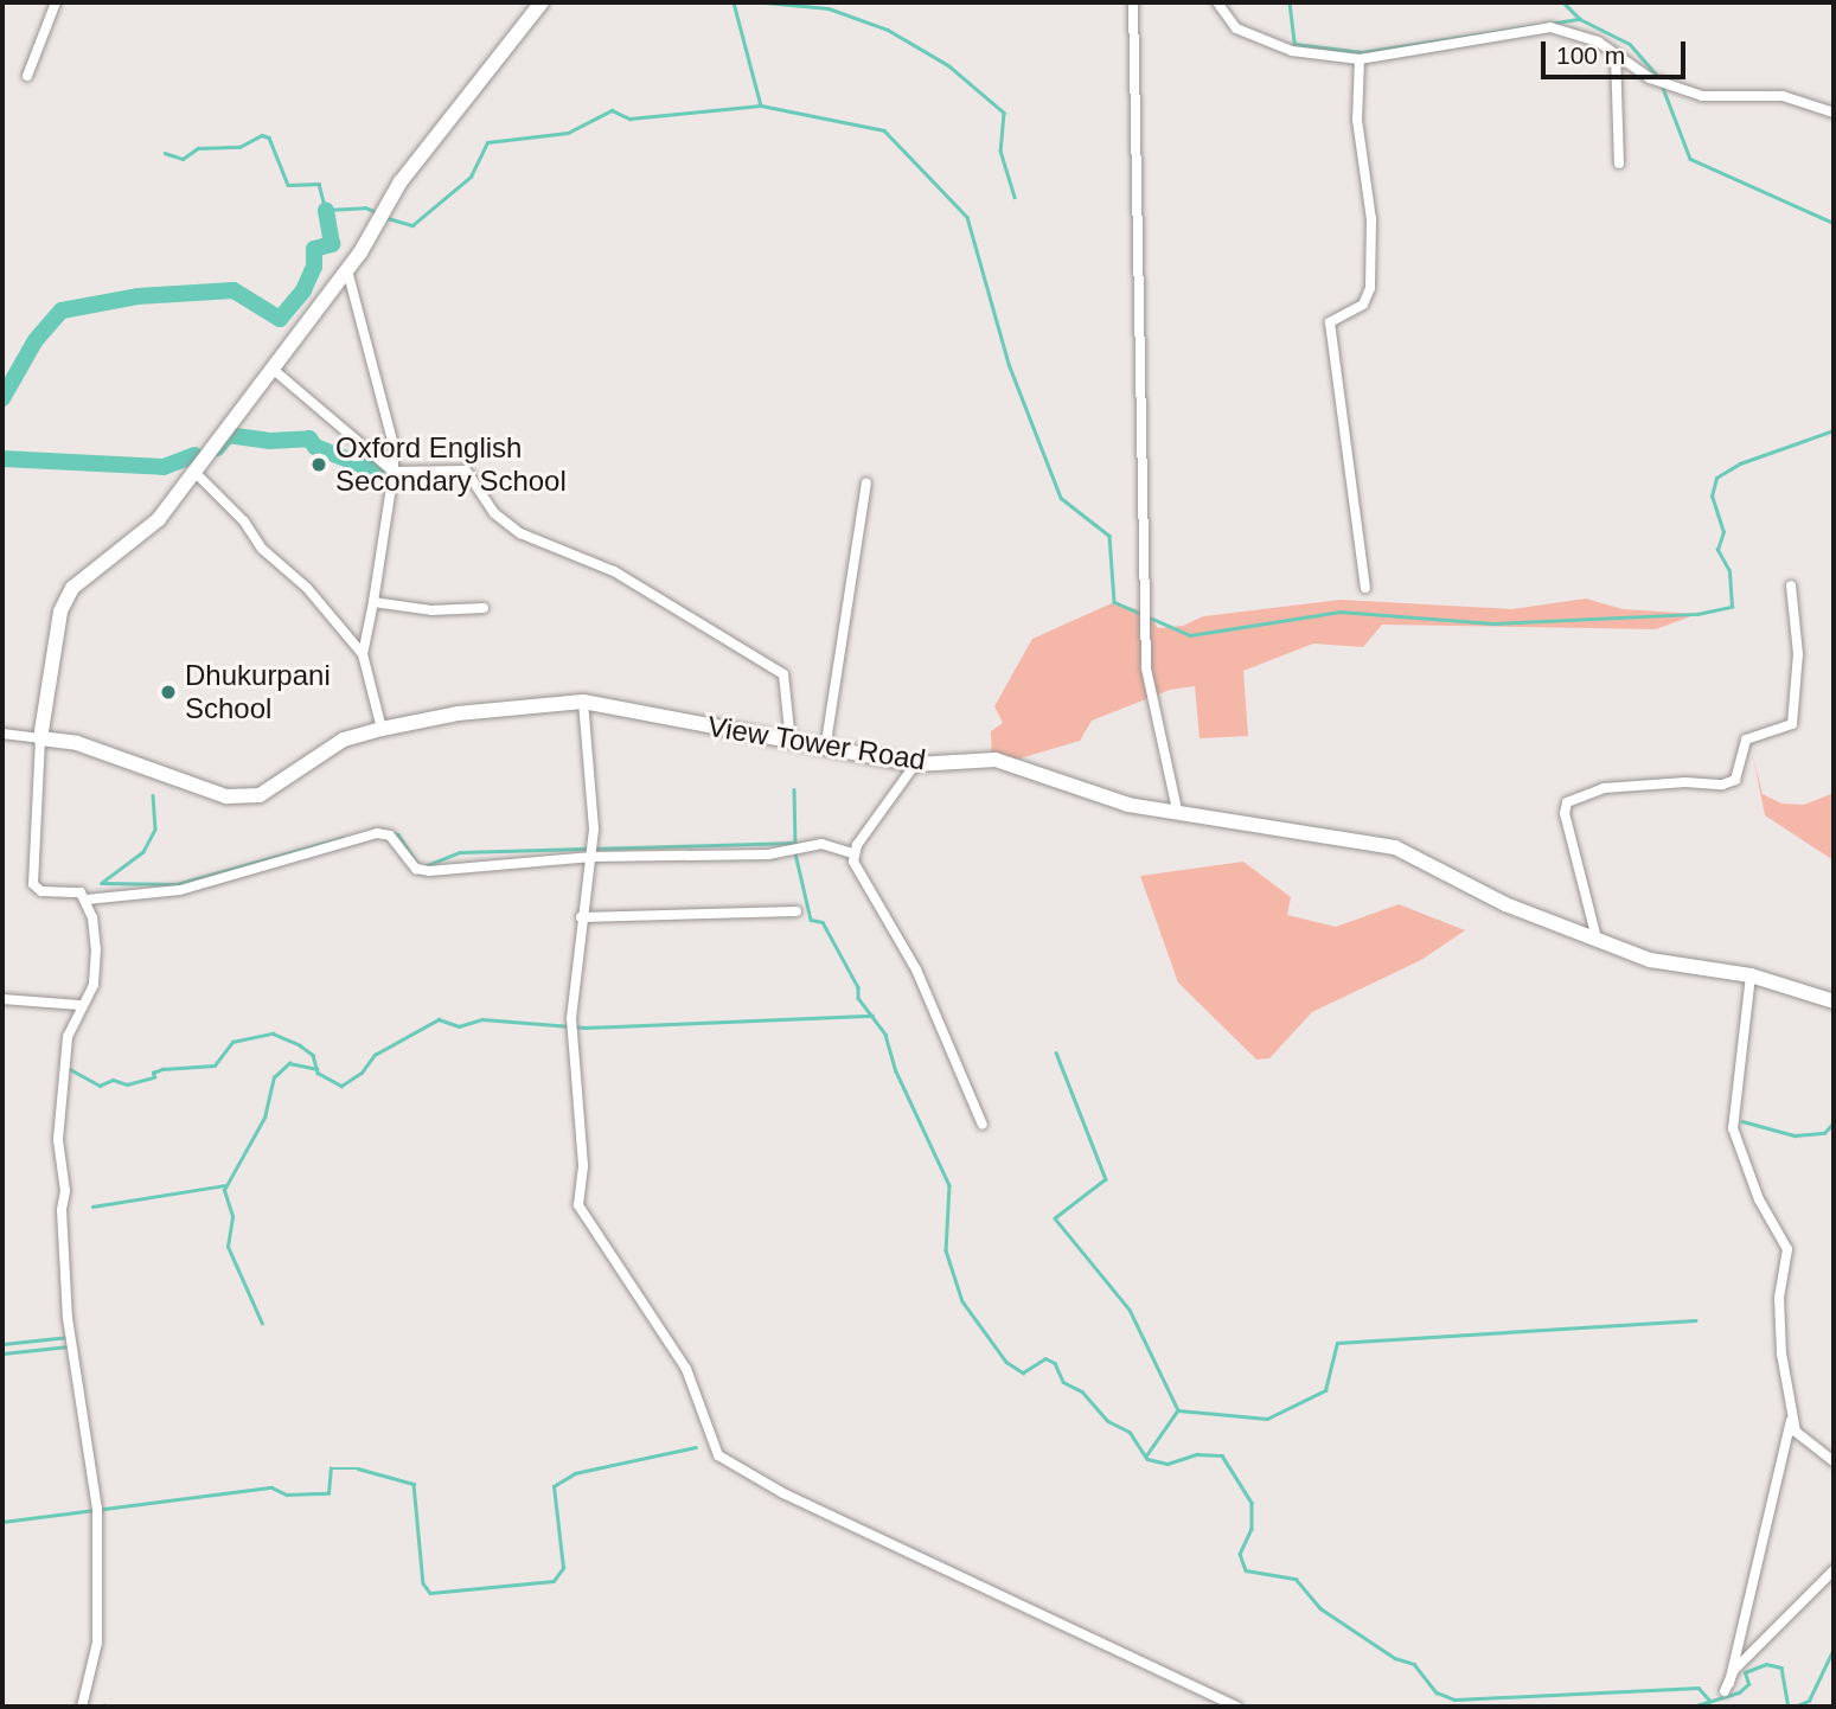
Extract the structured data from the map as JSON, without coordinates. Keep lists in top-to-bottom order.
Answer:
{
  "streets": {
    "street": ["View Tower Road"]
  },
  "places": ["Oxford English Secondary School", "Dhukurpani School"],
  "scale_bar": "100 m"
}
